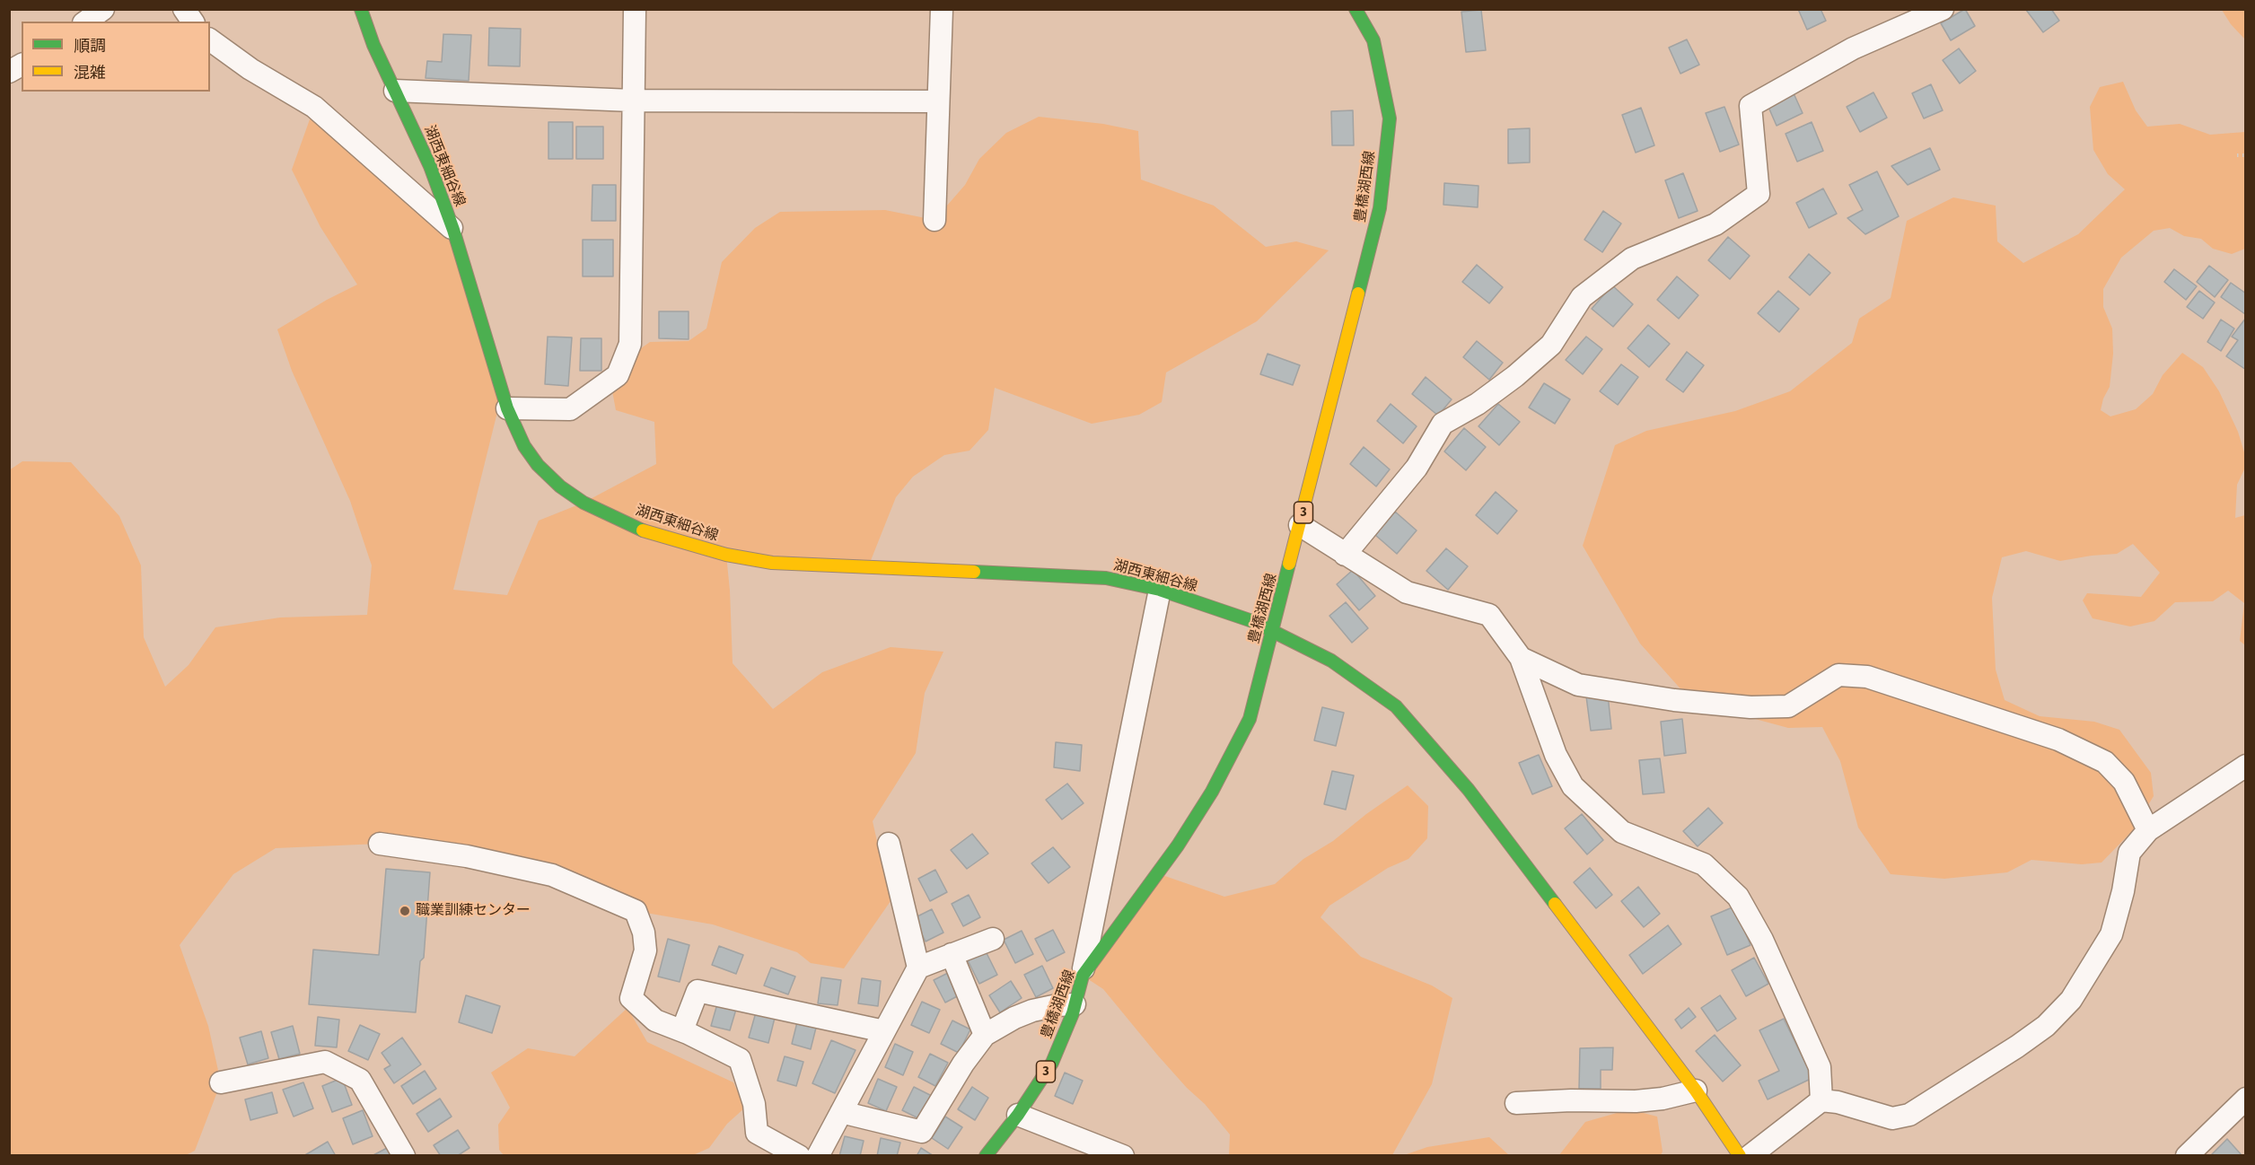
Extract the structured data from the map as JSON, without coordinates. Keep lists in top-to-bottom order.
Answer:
{
  "streets": {
    "main road": ["湖西東細谷線", "豊橋湖西線", "3"]
  },
  "crossings": [
    ["湖西東細谷線", "豊橋湖西線"]
  ],
  "places": ["職業訓練センター"],
  "legend": ["順調", "混雑"]
}
